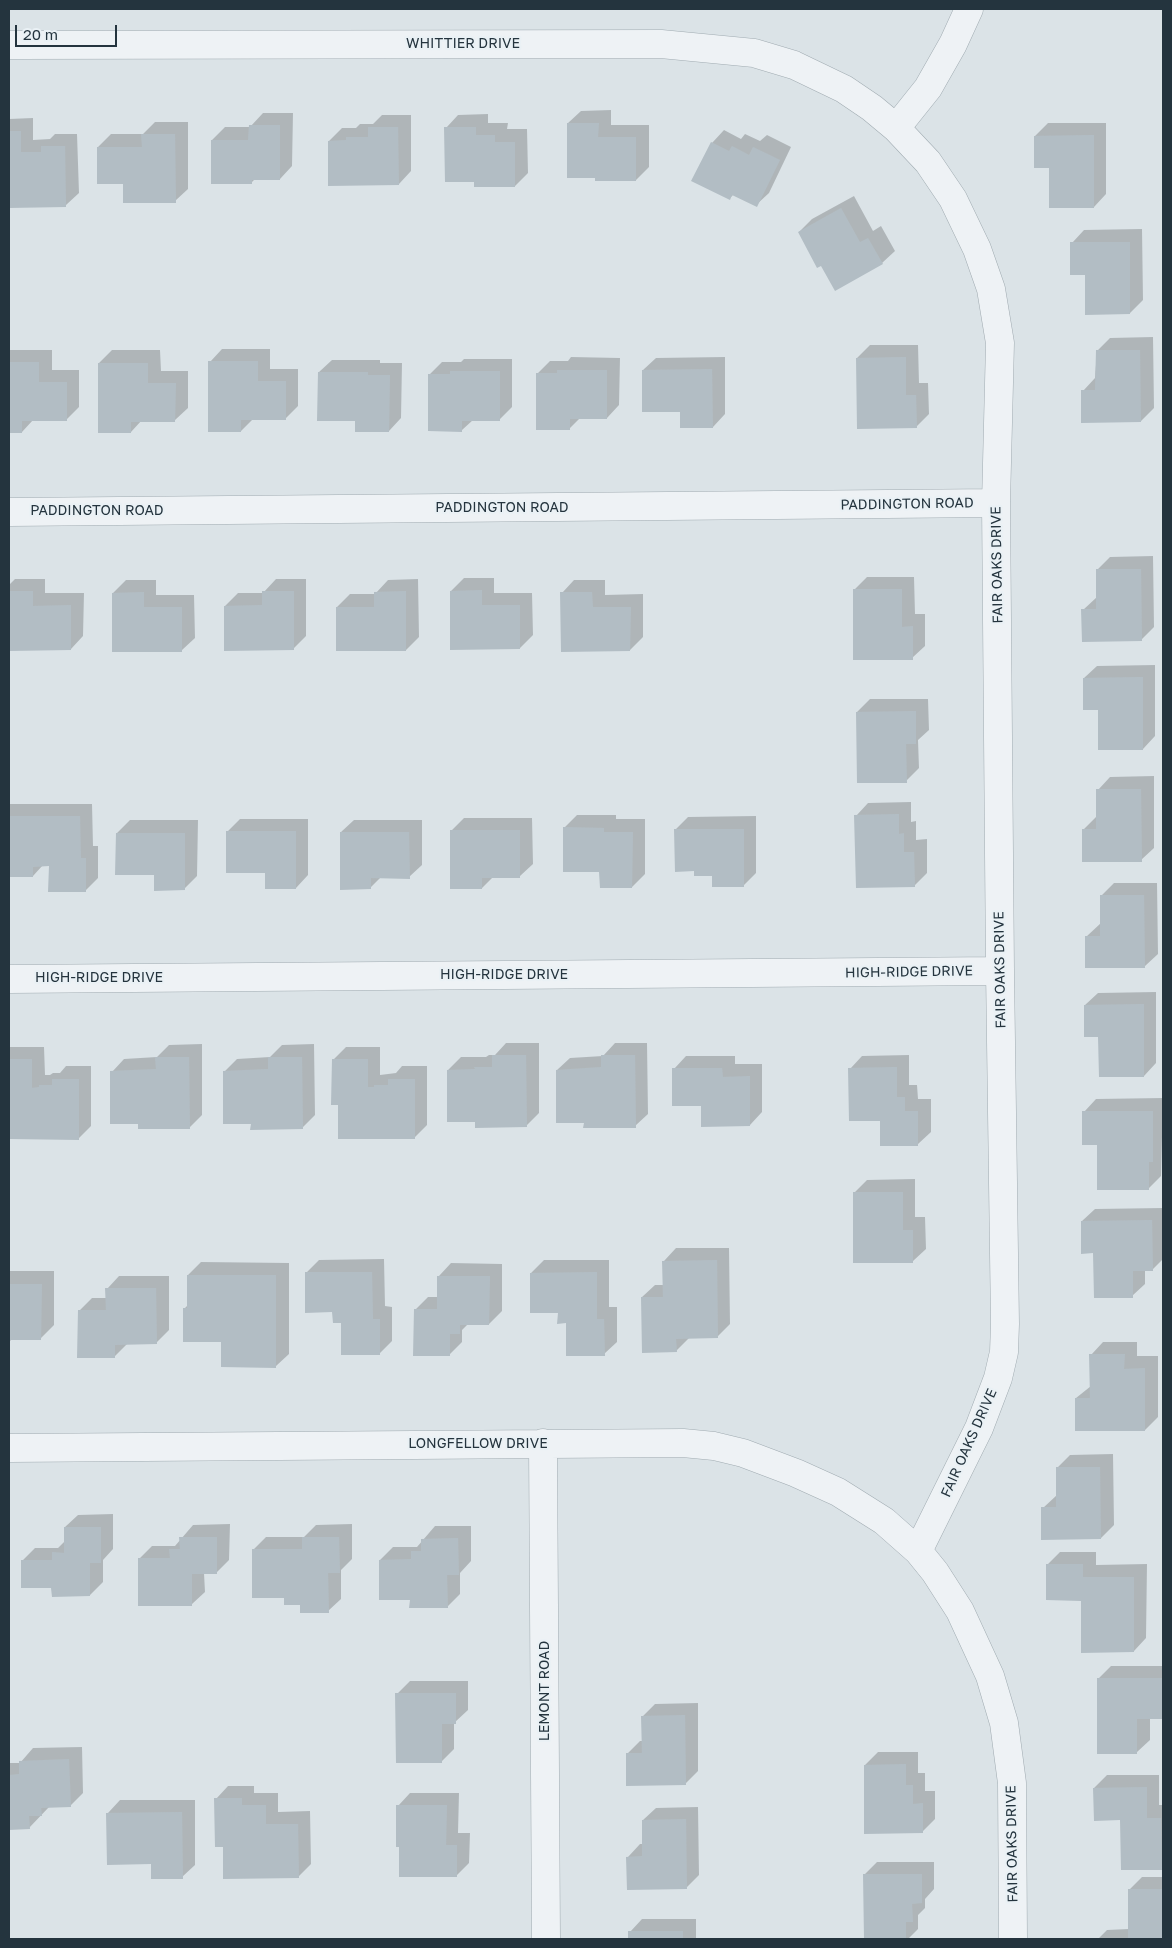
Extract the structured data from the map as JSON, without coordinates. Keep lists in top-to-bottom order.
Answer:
{
  "streets": {
    "street": [
      "WHITTIER DRIVE",
      "PADDINGTON ROAD",
      "FAIR OAKS DRIVE",
      "HIGH-RIDGE DRIVE",
      "LONGFELLOW DRIVE",
      "LEMONT ROAD"
    ]
  },
  "crossings": [
    ["WHITTIER DRIVE", "FAIR OAKS DRIVE"],
    ["PADDINGTON ROAD", "FAIR OAKS DRIVE"],
    ["FAIR OAKS DRIVE", "HIGH-RIDGE DRIVE"],
    ["FAIR OAKS DRIVE", "LONGFELLOW DRIVE"],
    ["LONGFELLOW DRIVE", "LEMONT ROAD"]
  ],
  "scale_bar": "20 m"
}
